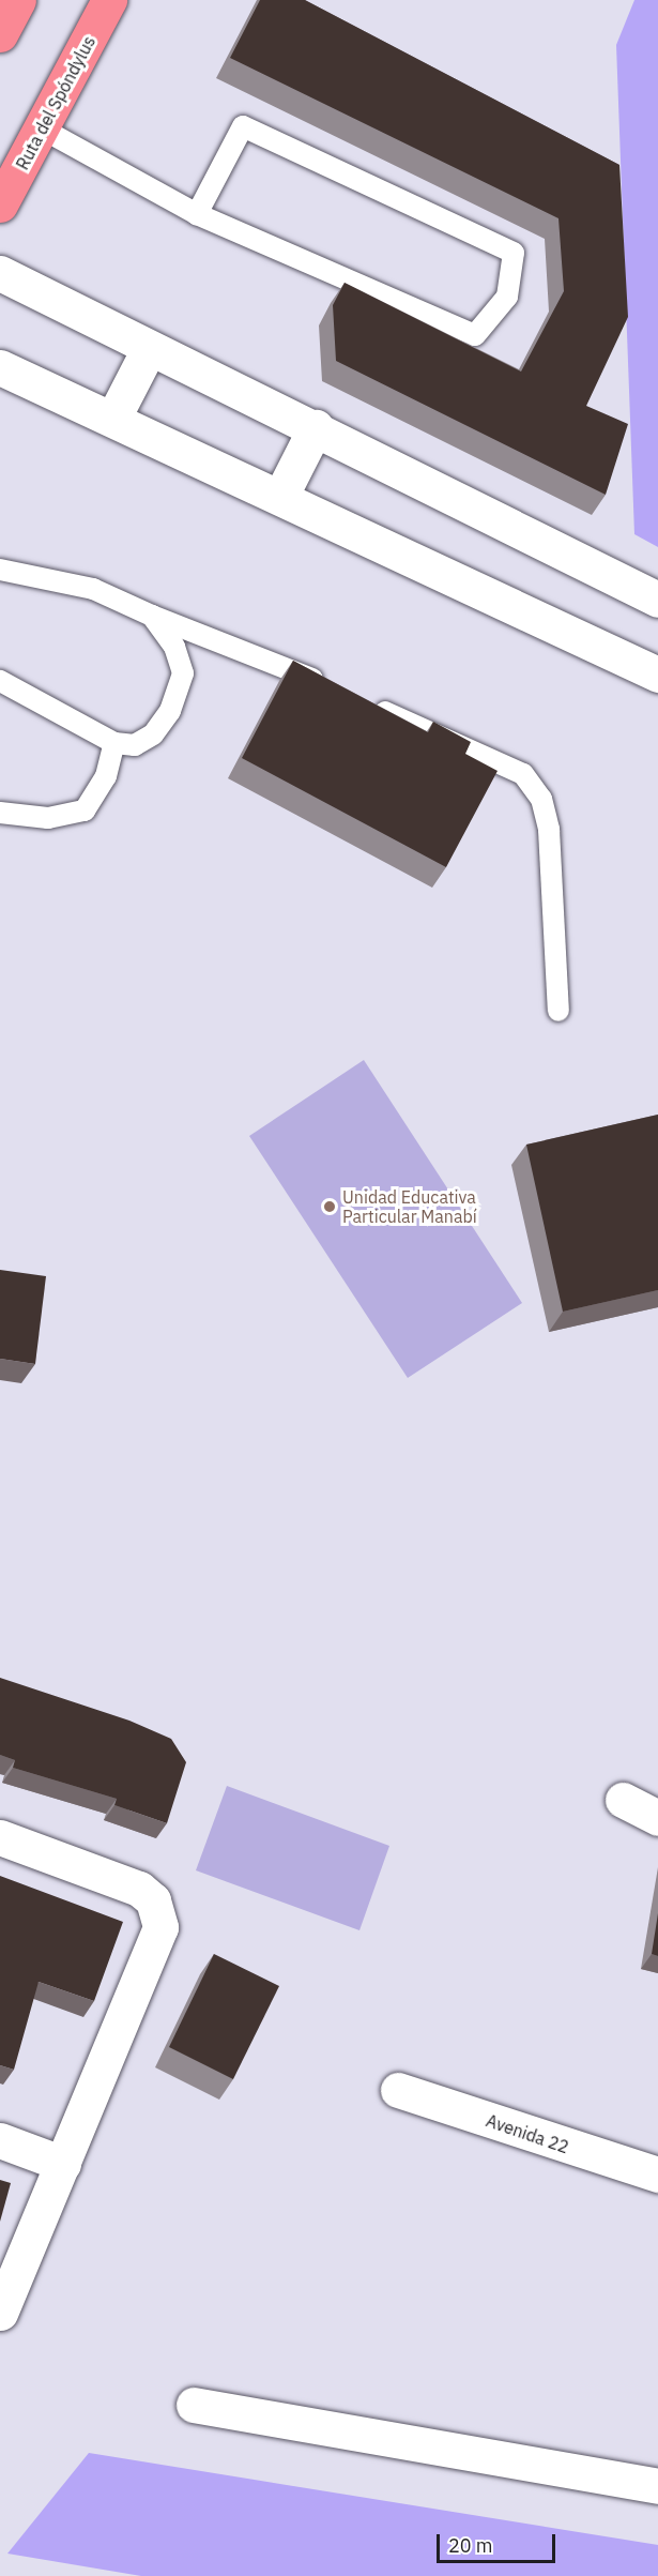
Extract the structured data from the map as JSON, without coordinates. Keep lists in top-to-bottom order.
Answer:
{
  "streets": {
    "highway": ["Ruta del Spóndylus"],
    "street": ["Avenida 22"]
  },
  "places": ["Unidad Educativa Particular Manabí"],
  "scale_bar": "20 m"
}
